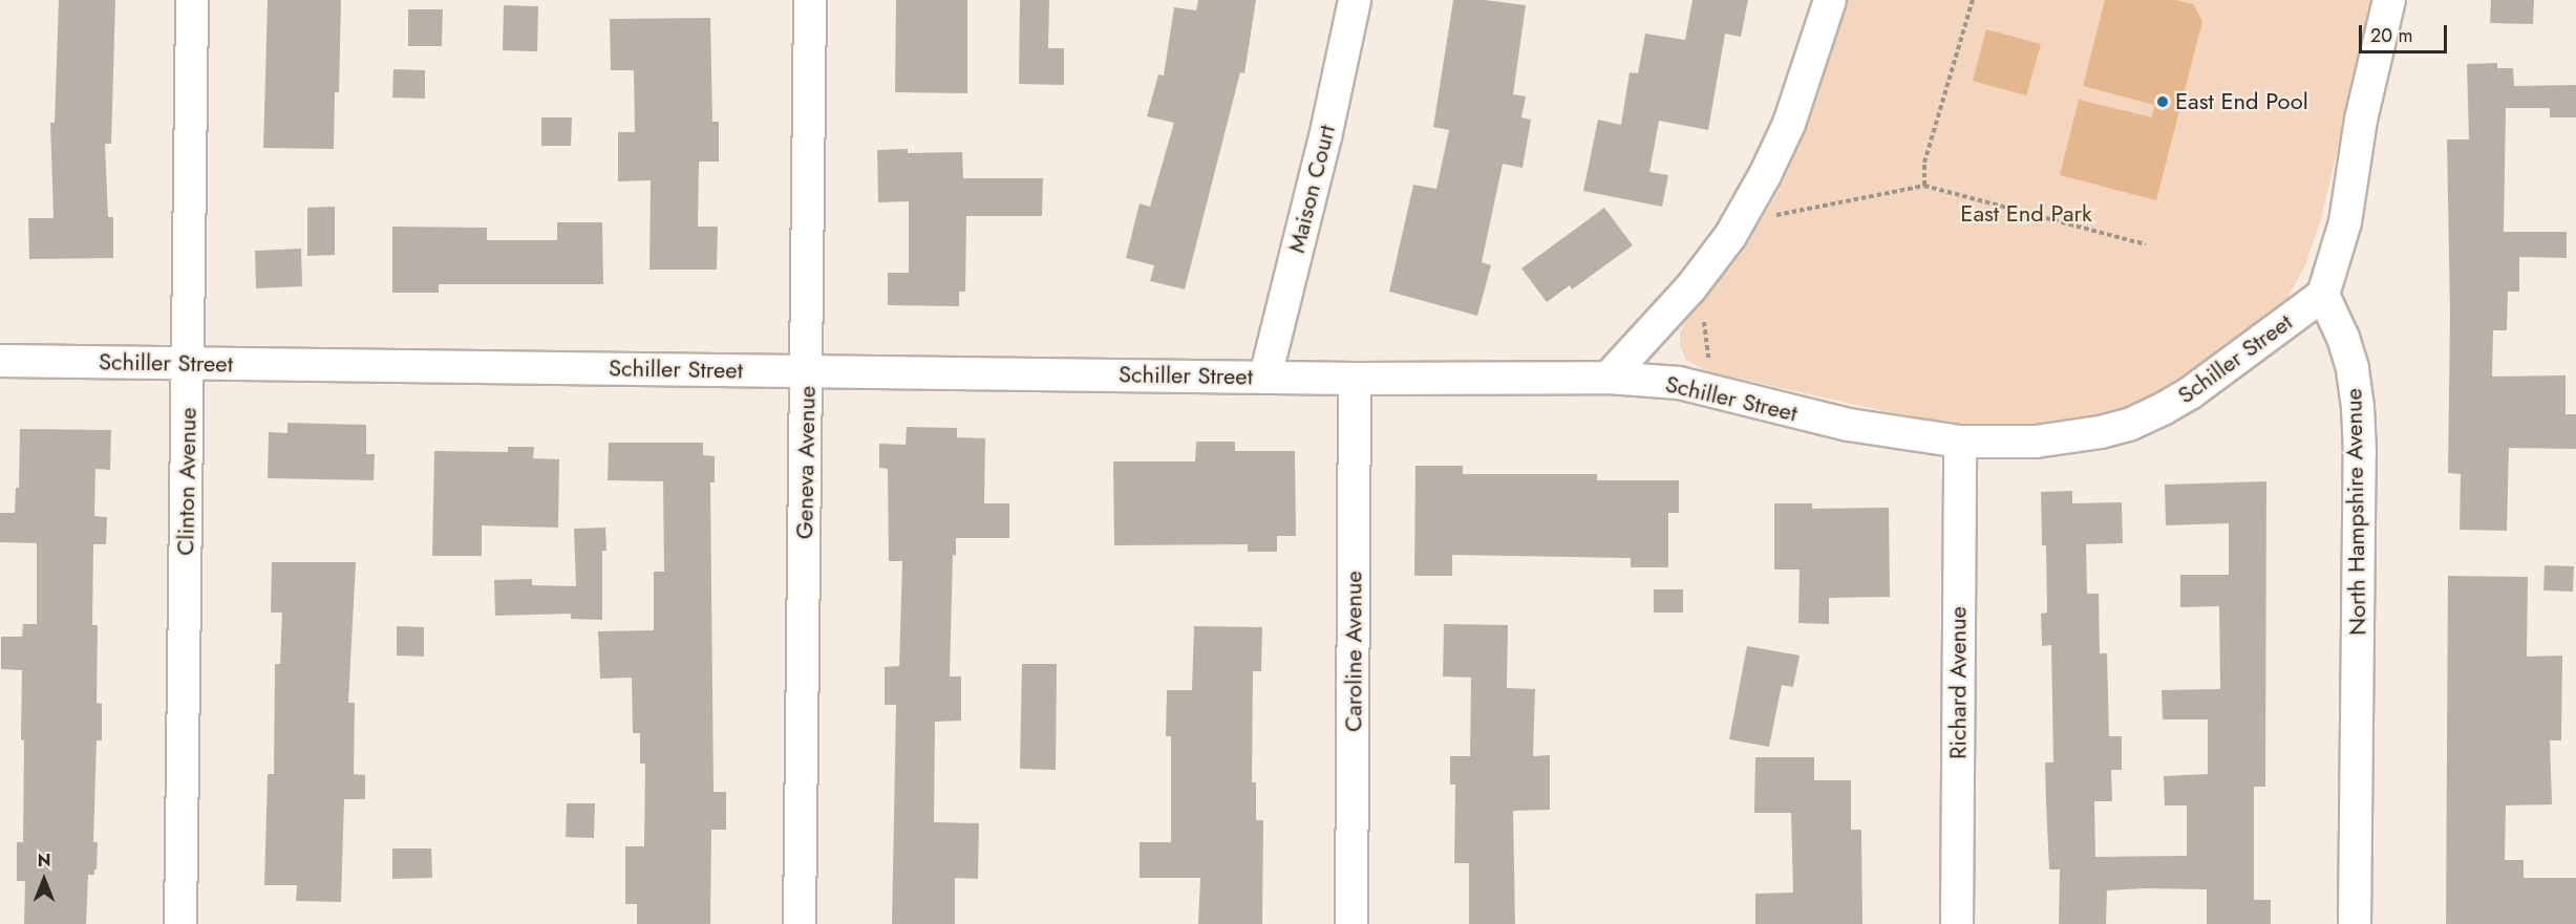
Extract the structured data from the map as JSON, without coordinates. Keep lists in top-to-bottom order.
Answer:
{
  "streets": {
    "street": [
      "Maison Court",
      "Schiller Street",
      "Geneva Avenue",
      "Clinton Avenue",
      "North Hampshire Avenue",
      "Caroline Avenue",
      "Richard Avenue"
    ]
  },
  "crossings": [
    ["Maison Court", "Schiller Street"],
    ["Schiller Street", "Geneva Avenue"],
    ["Schiller Street", "Clinton Avenue"],
    ["Schiller Street", "North Hampshire Avenue"],
    ["Schiller Street", "Caroline Avenue"],
    ["Schiller Street", "Richard Avenue"]
  ],
  "parks": ["East End Park"],
  "places": ["East End Pool"],
  "scale_bar": "20 m",
  "north": "top"
}
